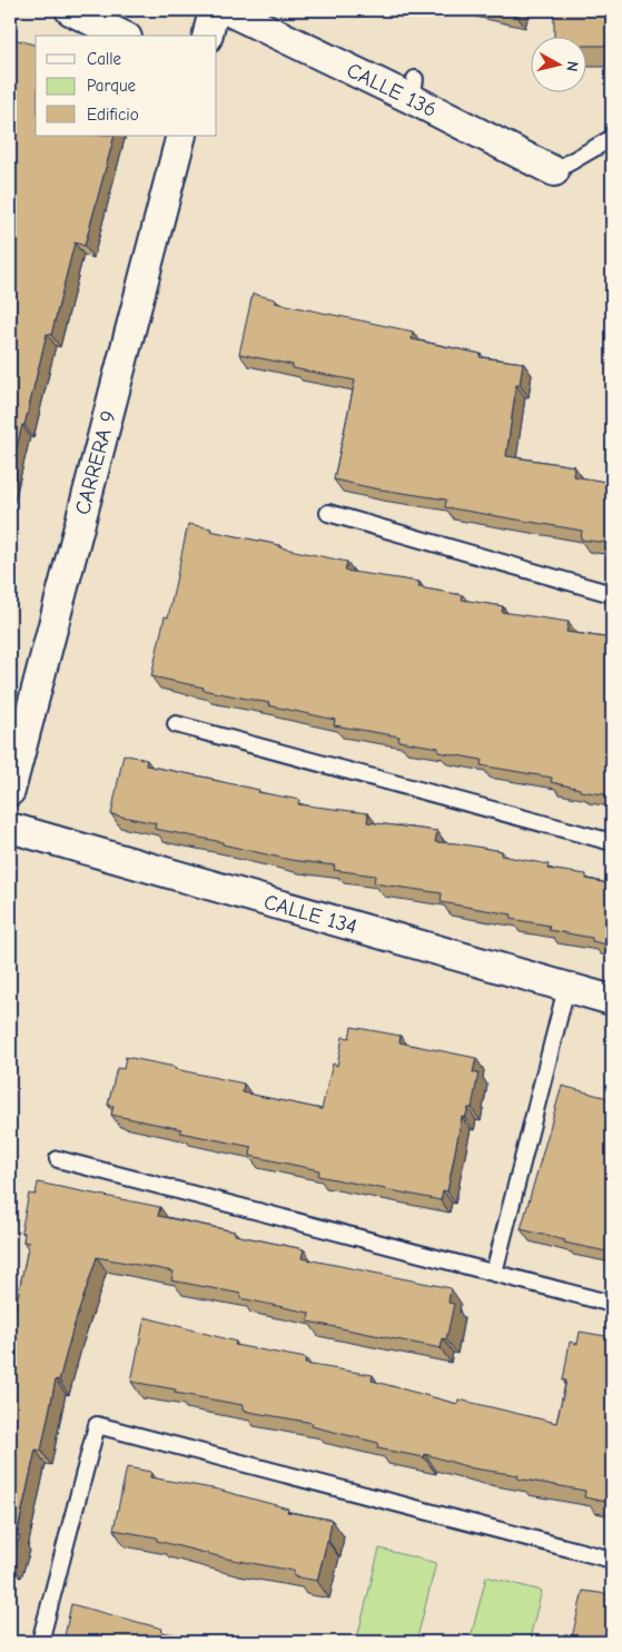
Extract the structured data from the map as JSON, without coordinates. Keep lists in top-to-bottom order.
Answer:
{
  "streets": {
    "street": ["CALLE 136", "CARRERA 9", "CALLE 134"]
  },
  "legend": ["Calle", "Parque", "Edificio"],
  "north": "right"
}
